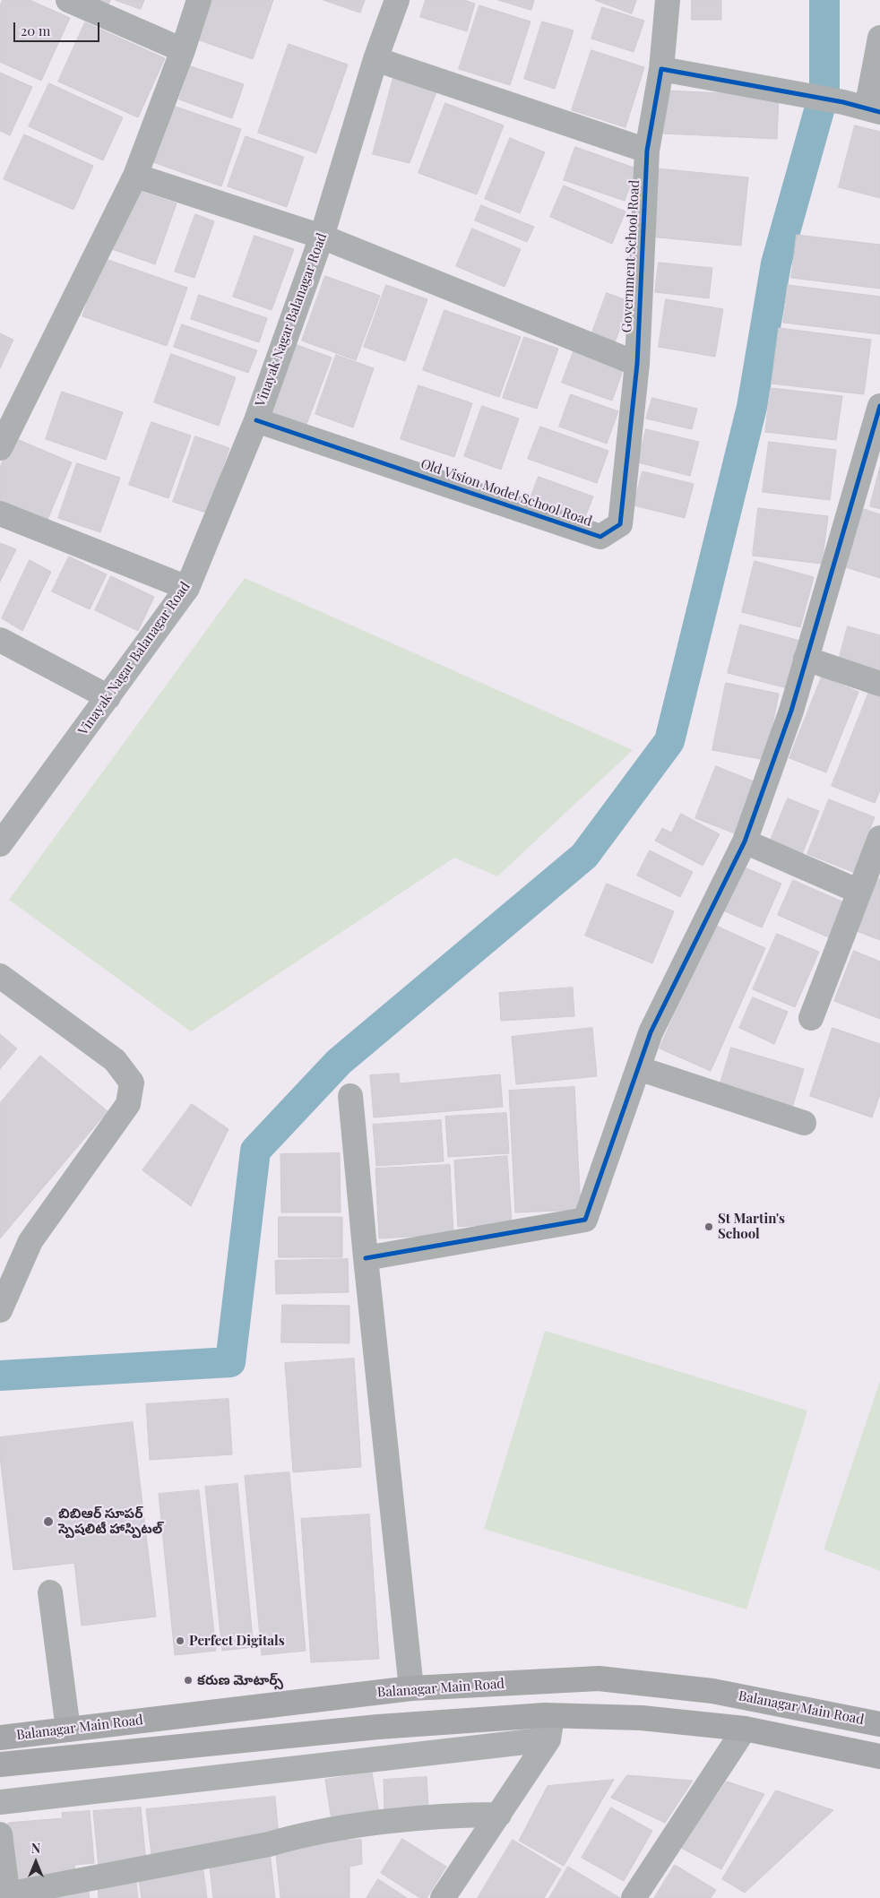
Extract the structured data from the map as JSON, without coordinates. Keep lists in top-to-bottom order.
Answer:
{
  "streets": {
    "main road": ["Balanagar Main Road"],
    "street": ["Government School Road", "Vinayak Nagar Balanagar Road", "Old Vision Model School Road"]
  },
  "crossings": [
    ["Government School Road", "Old Vision Model School Road"],
    ["Vinayak Nagar Balanagar Road", "Old Vision Model School Road"]
  ],
  "places": [
    "St Martin's School",
    "బిబిఆర్ సూపర్ స్పెషలిటీ హాస్పిటల్",
    "Perfect Digitals",
    "కరుణ మోటార్స్"
  ],
  "scale_bar": "20 m",
  "north": "top"
}
